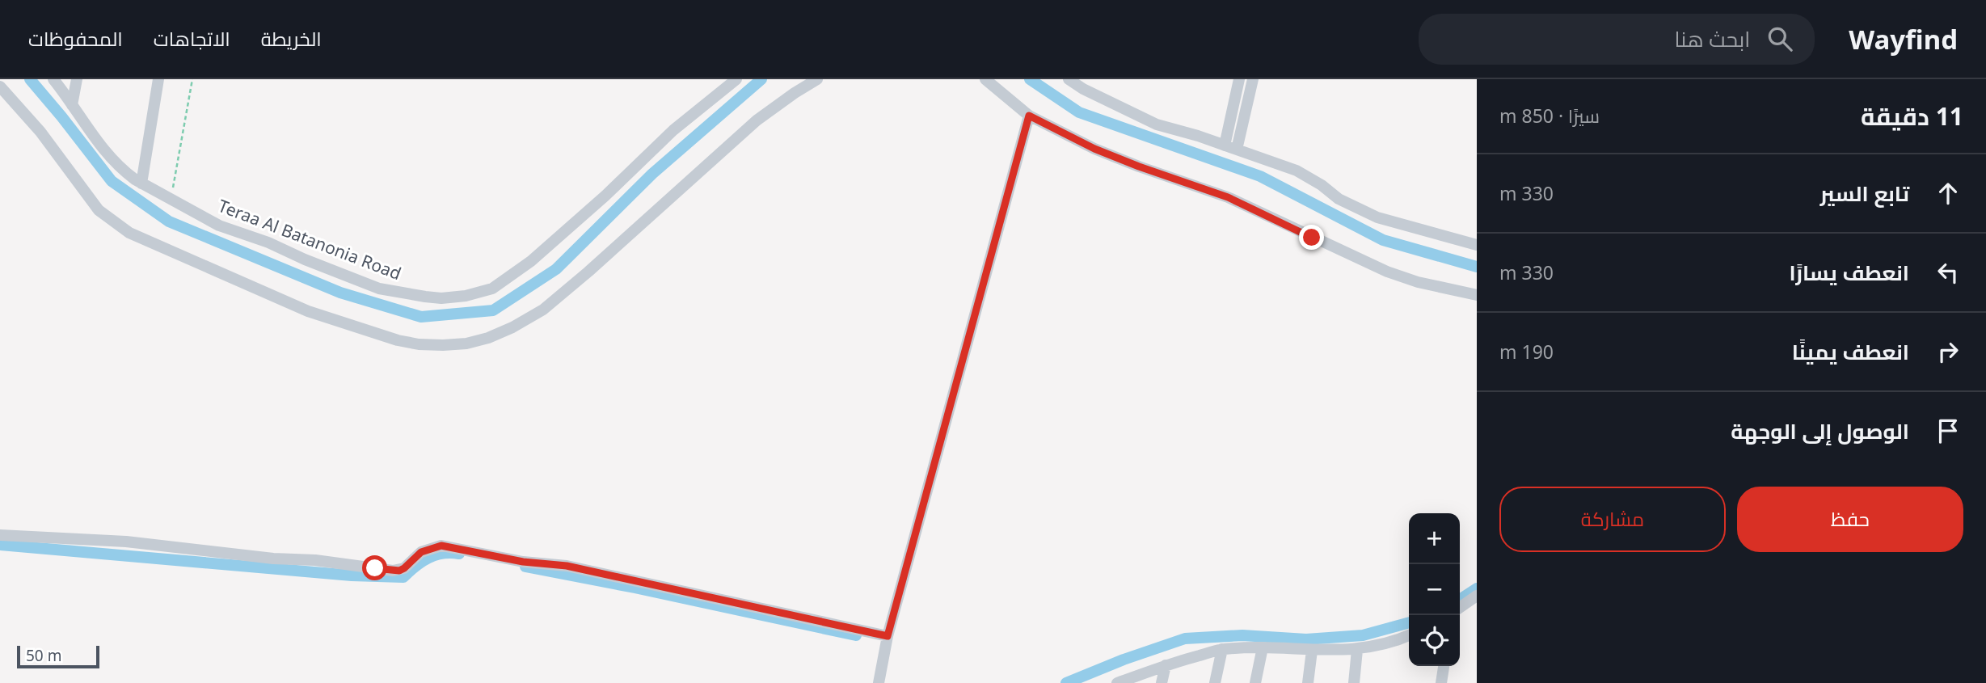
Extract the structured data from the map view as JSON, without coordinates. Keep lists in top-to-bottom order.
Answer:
{
  "streets": {
    "street": ["Teraa Al Batanonia Road"]
  },
  "scale_bar": "50 m",
  "page": {
    "header": "Wayfind",
    "search": "ابحث هنا",
    "nav": ["الخريطة", "الاتجاهات", "المحفوظات"],
    "heading": ["11 دقيقة", "سيرًا · 850 m"],
    "list": [
      ["تابع السير", "330 m"],
      ["انعطف يسارًا", "330 m"],
      ["انعطف يمينًا", "190 m"],
      "الوصول إلى الوجهة"
    ],
    "buttons": ["حفظ", "مشاركة"],
    "map_buttons": ["+", "−"],
    "scale": "50 m"
  }
}
